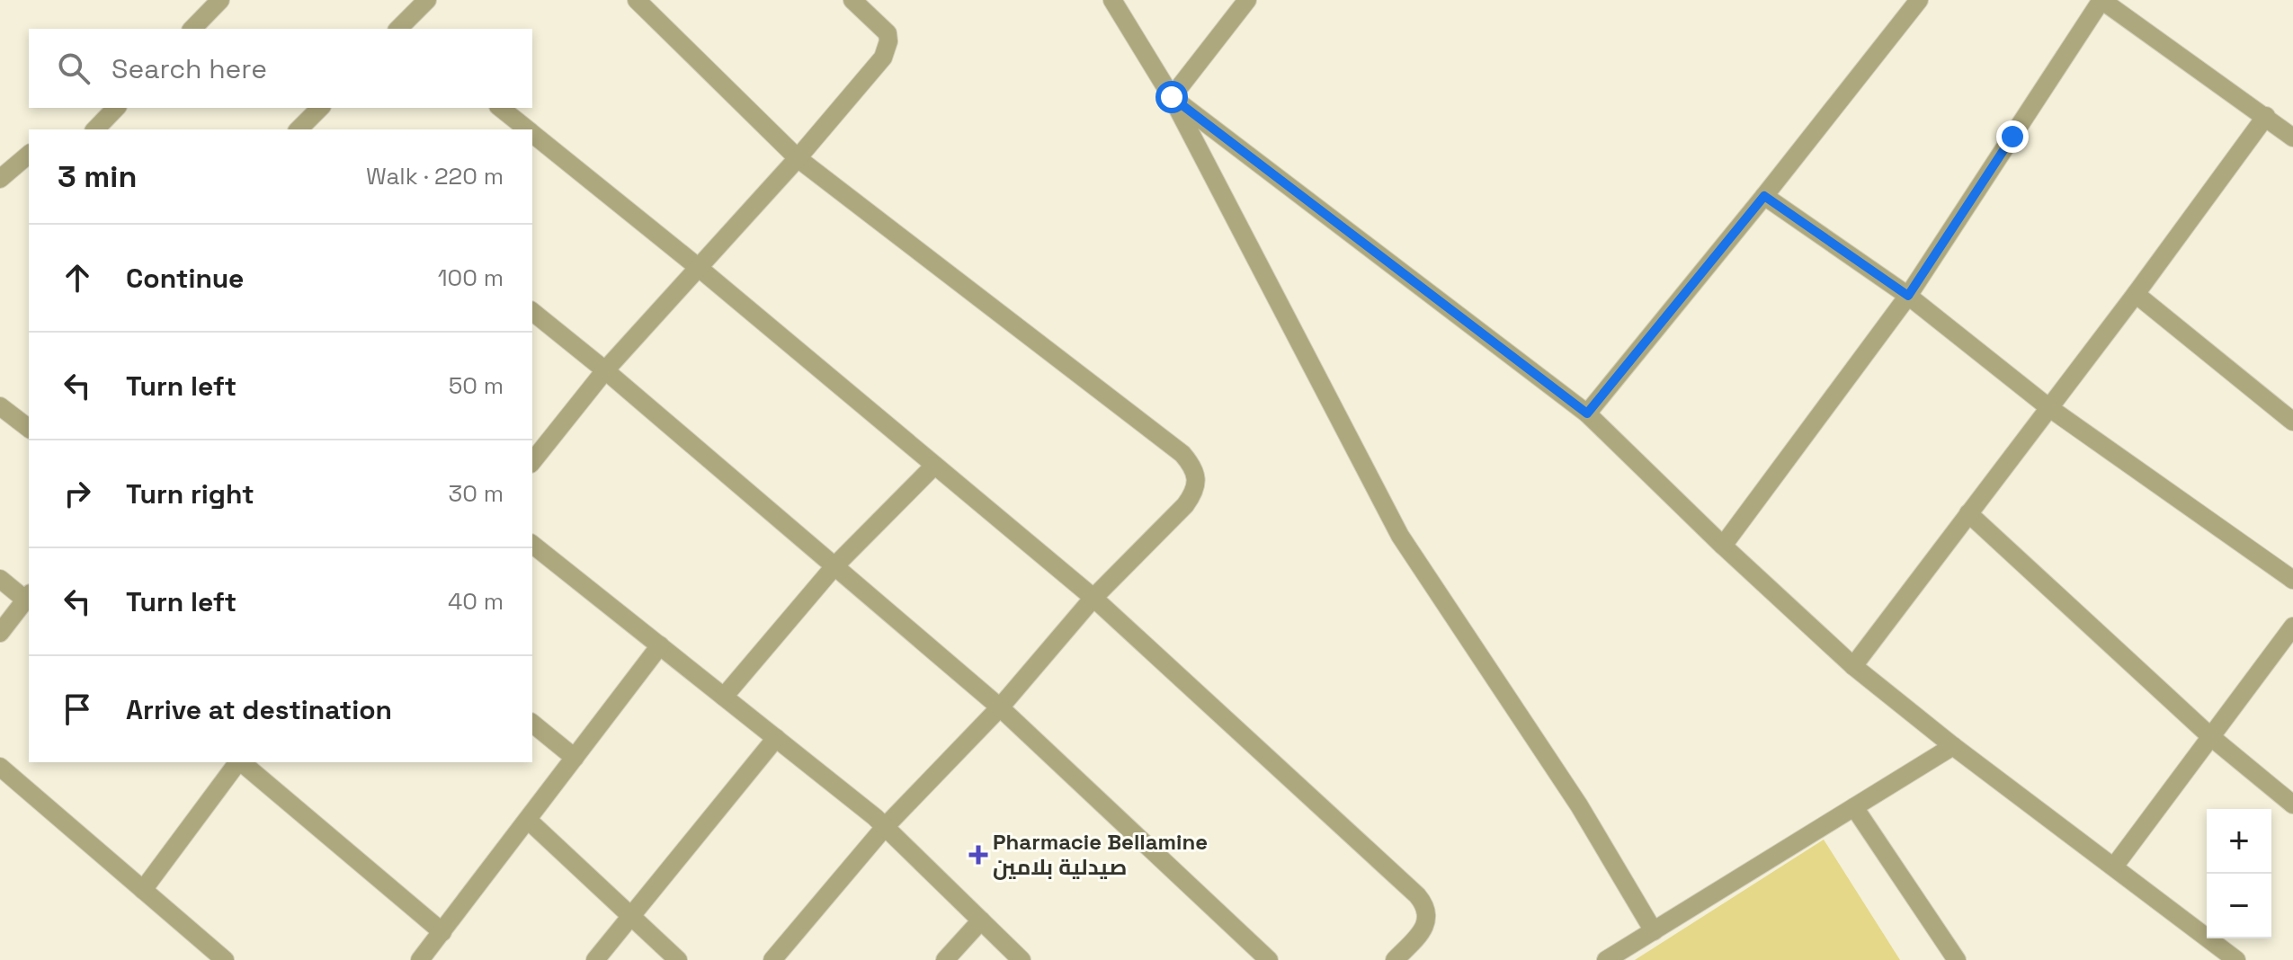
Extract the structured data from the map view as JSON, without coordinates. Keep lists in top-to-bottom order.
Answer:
{
  "places": {
    "health": ["Pharmacie Bellamine صيدلية بلامين"]
  },
  "page": {
    "search": "Search here",
    "heading": ["3 min", "Walk · 220 m"],
    "list": [
      ["Continue", "100 m"],
      ["Turn left", "50 m"],
      ["Turn right", "30 m"],
      ["Turn left", "40 m"],
      "Arrive at destination"
    ],
    "map_buttons": ["+", "−"]
  }
}
